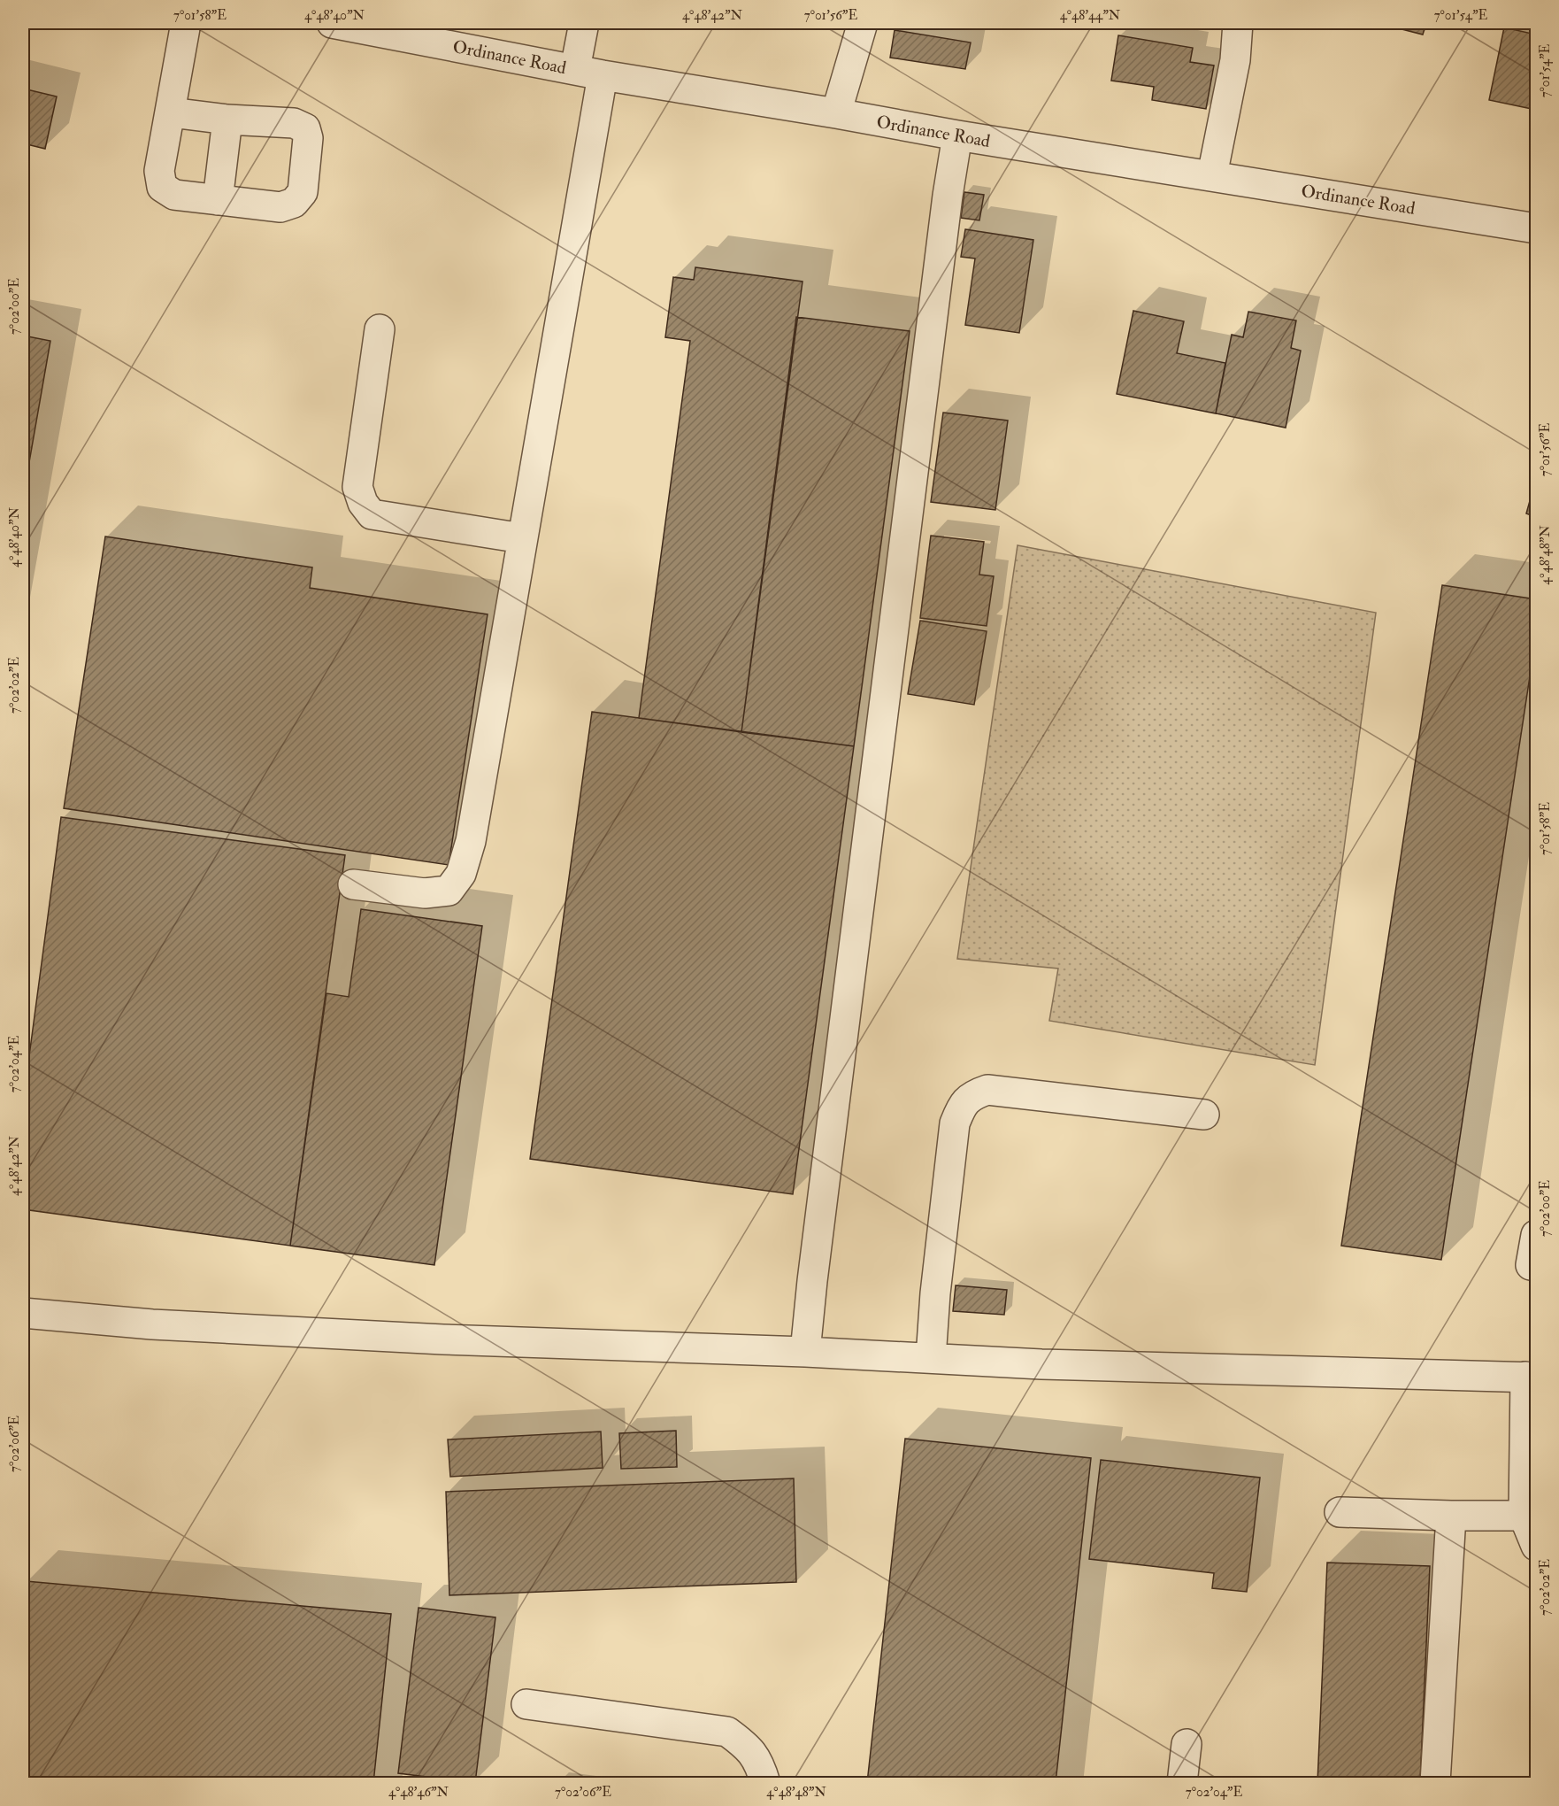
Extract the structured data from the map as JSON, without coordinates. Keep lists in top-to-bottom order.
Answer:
{
  "streets": {
    "street": ["Ordinance Road"]
  },
  "coordinates": [
    "7°01'58\"E",
    "4°48'40\"N",
    "4°48'42\"N",
    "7°01'56\"E",
    "4°48'44\"N",
    "7°01'54\"E",
    "7°02'00\"E",
    "4°48'48\"N",
    "7°02'02\"E",
    "7°02'04\"E",
    "7°02'06\"E",
    "4°48'46\"N"
  ]
}
